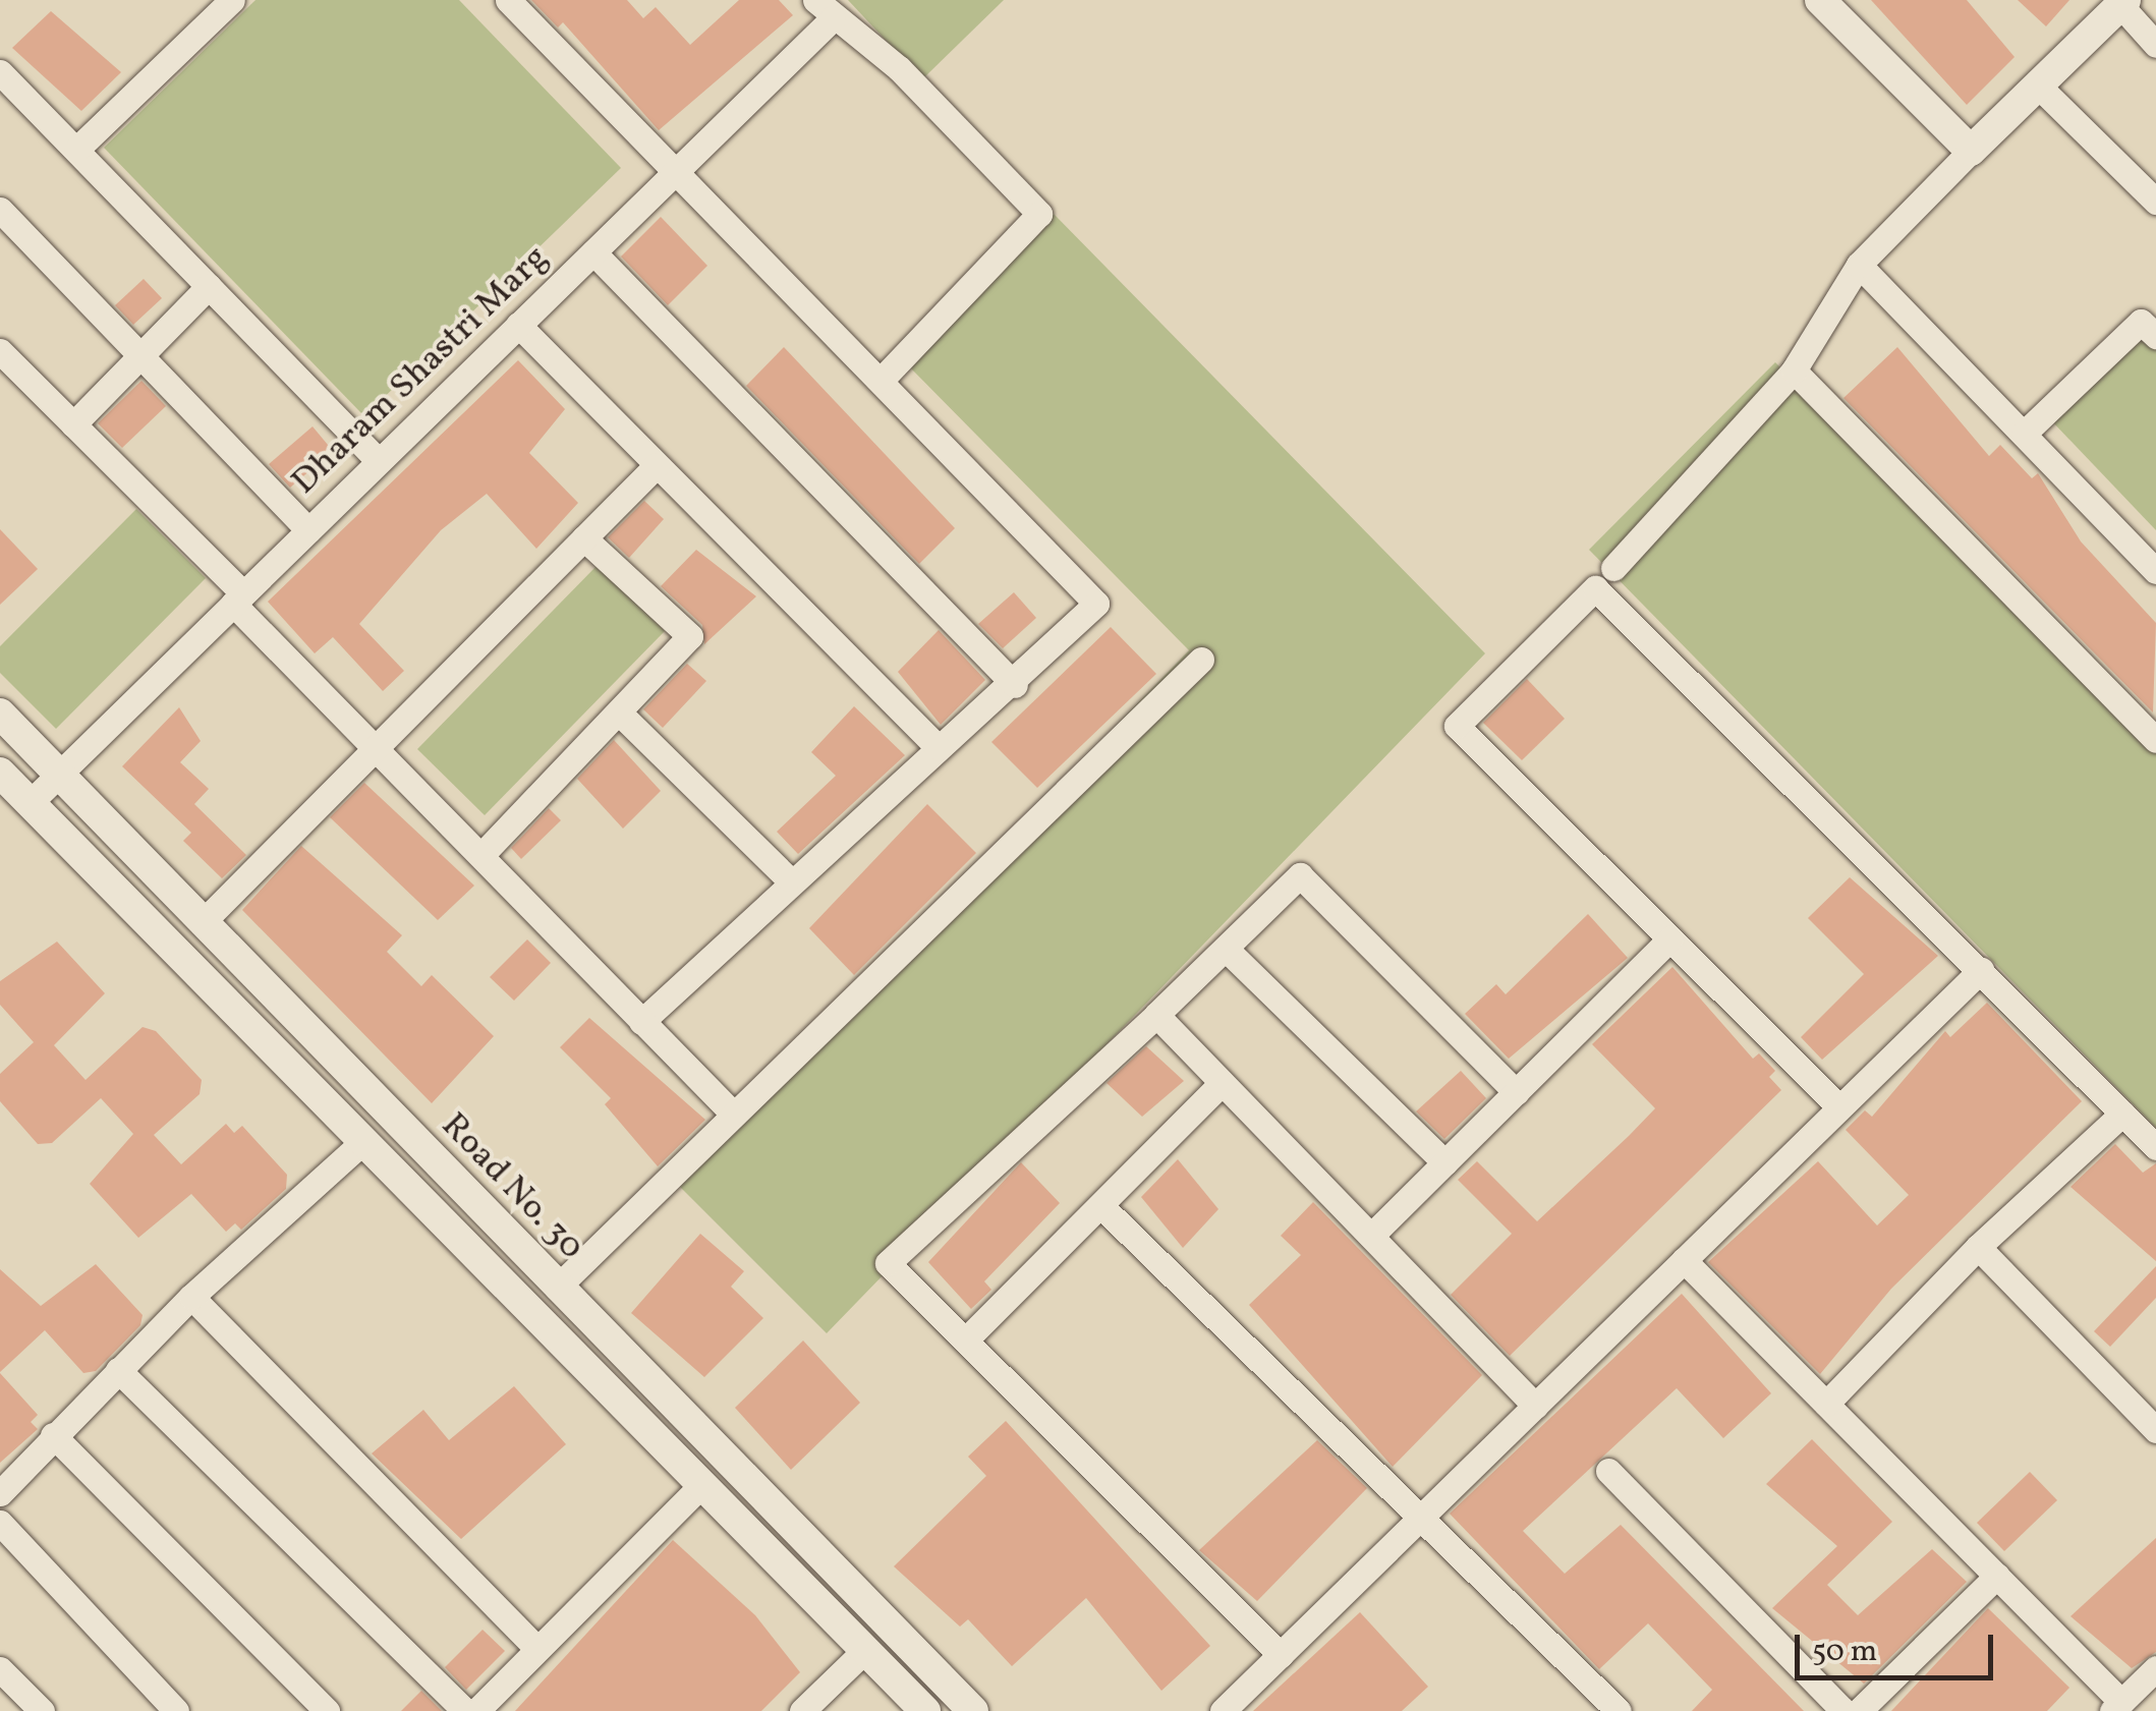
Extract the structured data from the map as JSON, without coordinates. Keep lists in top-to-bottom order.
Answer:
{
  "streets": {
    "street": ["Dharam Shastri Marg", "Road No. 30"]
  },
  "crossings": [
    ["Dharam Shastri Marg", "Road No. 30"]
  ],
  "scale_bar": "50 m"
}
